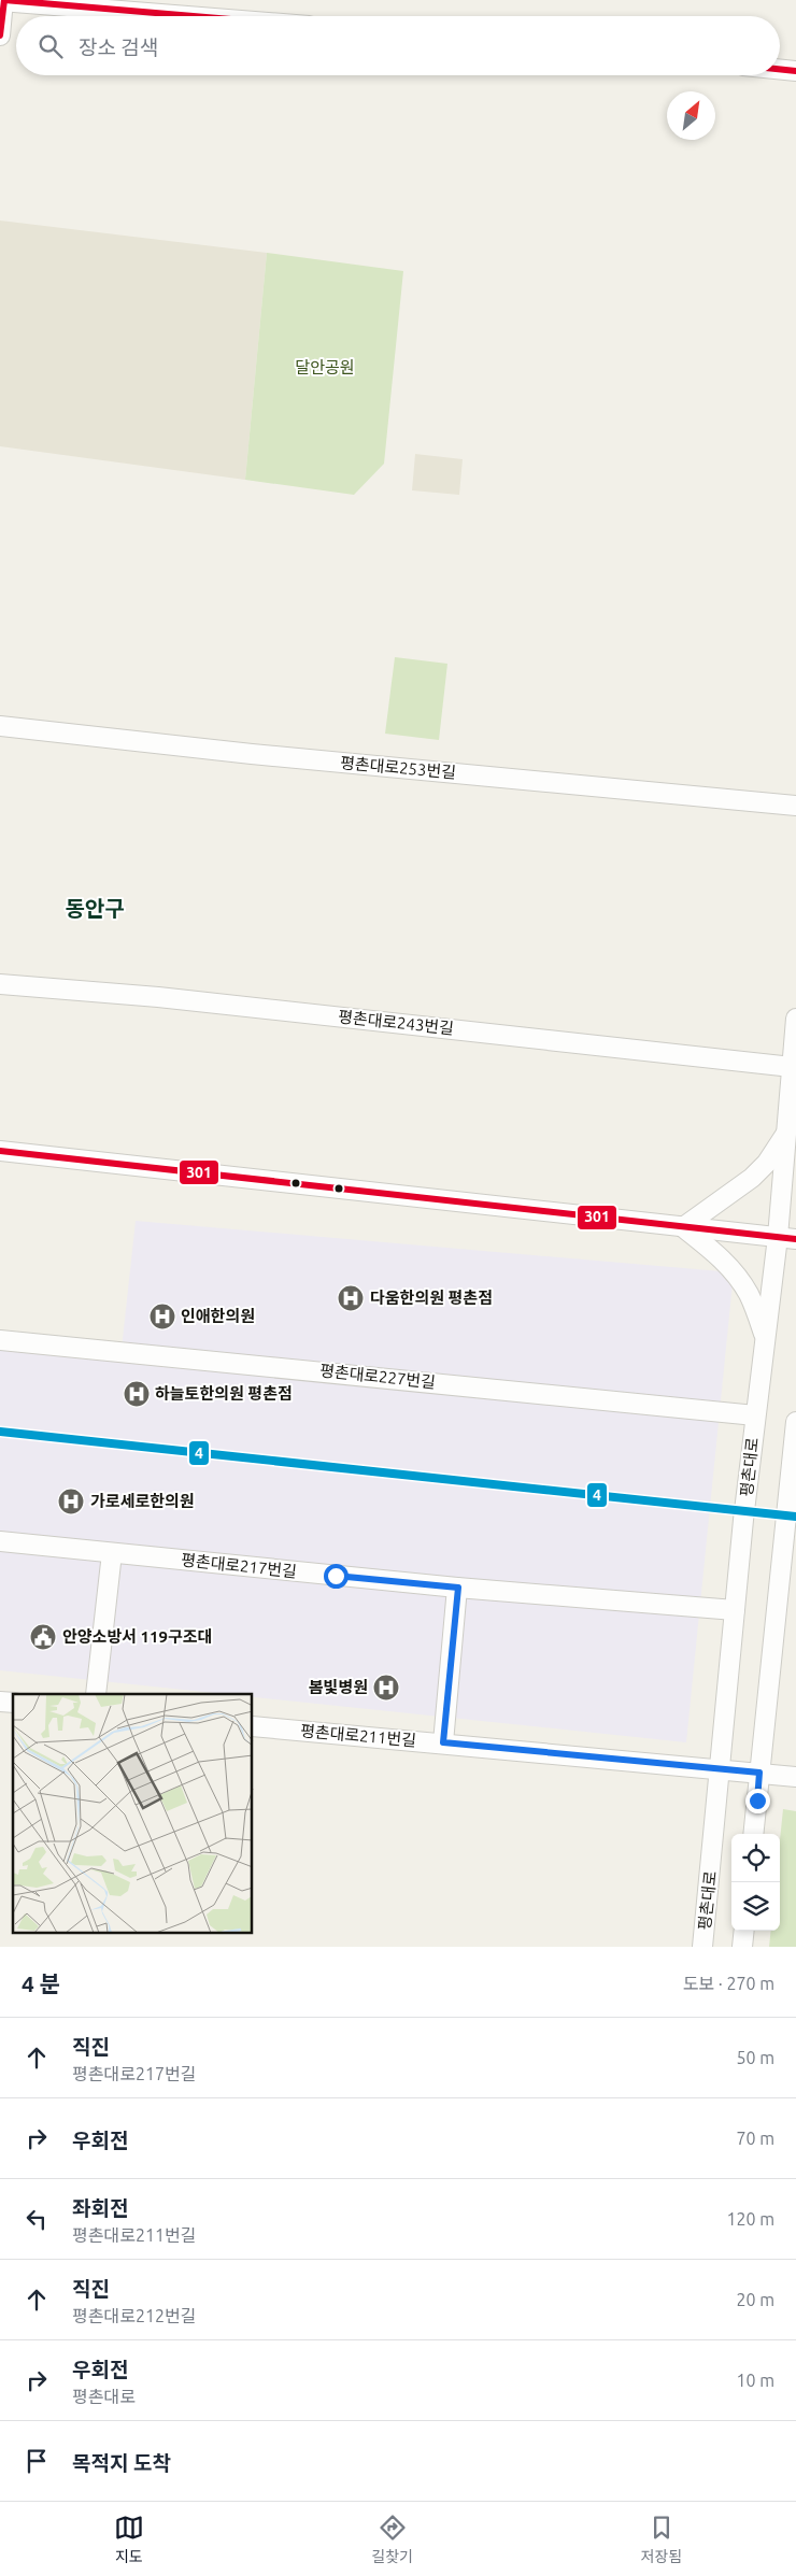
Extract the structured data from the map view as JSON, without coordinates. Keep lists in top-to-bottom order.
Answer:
{
  "streets": {
    "street": [
      "평촌대로253번길",
      "평촌대로243번길",
      "평촌대로227번길",
      "평촌대로",
      "평촌대로217번길",
      "평촌대로211번길"
    ]
  },
  "crossings": [
    ["평촌대로243번길", "평촌대로"],
    ["평촌대로227번길", "평촌대로"],
    ["평촌대로", "평촌대로217번길"],
    ["평촌대로", "평촌대로211번길"]
  ],
  "districts": ["동안구"],
  "parks": ["달안공원"],
  "places": {
    "hospital": [
      "다움한의원 평촌점",
      "인애한의원",
      "하늘토한의원 평촌점",
      "가로세로한의원",
      "봄빛병원"
    ],
    "public building": ["안양소방서 119구조대"]
  },
  "lines": ["transit line 301", "metro line 4"],
  "north": "top right",
  "page": {
    "search": "장소 검색",
    "heading": ["4 분", "도보 · 270 m"],
    "list": [
      ["직진", "평촌대로217번길", "50 m"],
      ["우회전", "70 m"],
      ["좌회전", "평촌대로211번길", "120 m"],
      ["직진", "평촌대로212번길", "20 m"],
      ["우회전", "평촌대로", "10 m"],
      "목적지 도착"
    ],
    "nav": ["지도", "길찾기", "저장됨"]
  }
}
